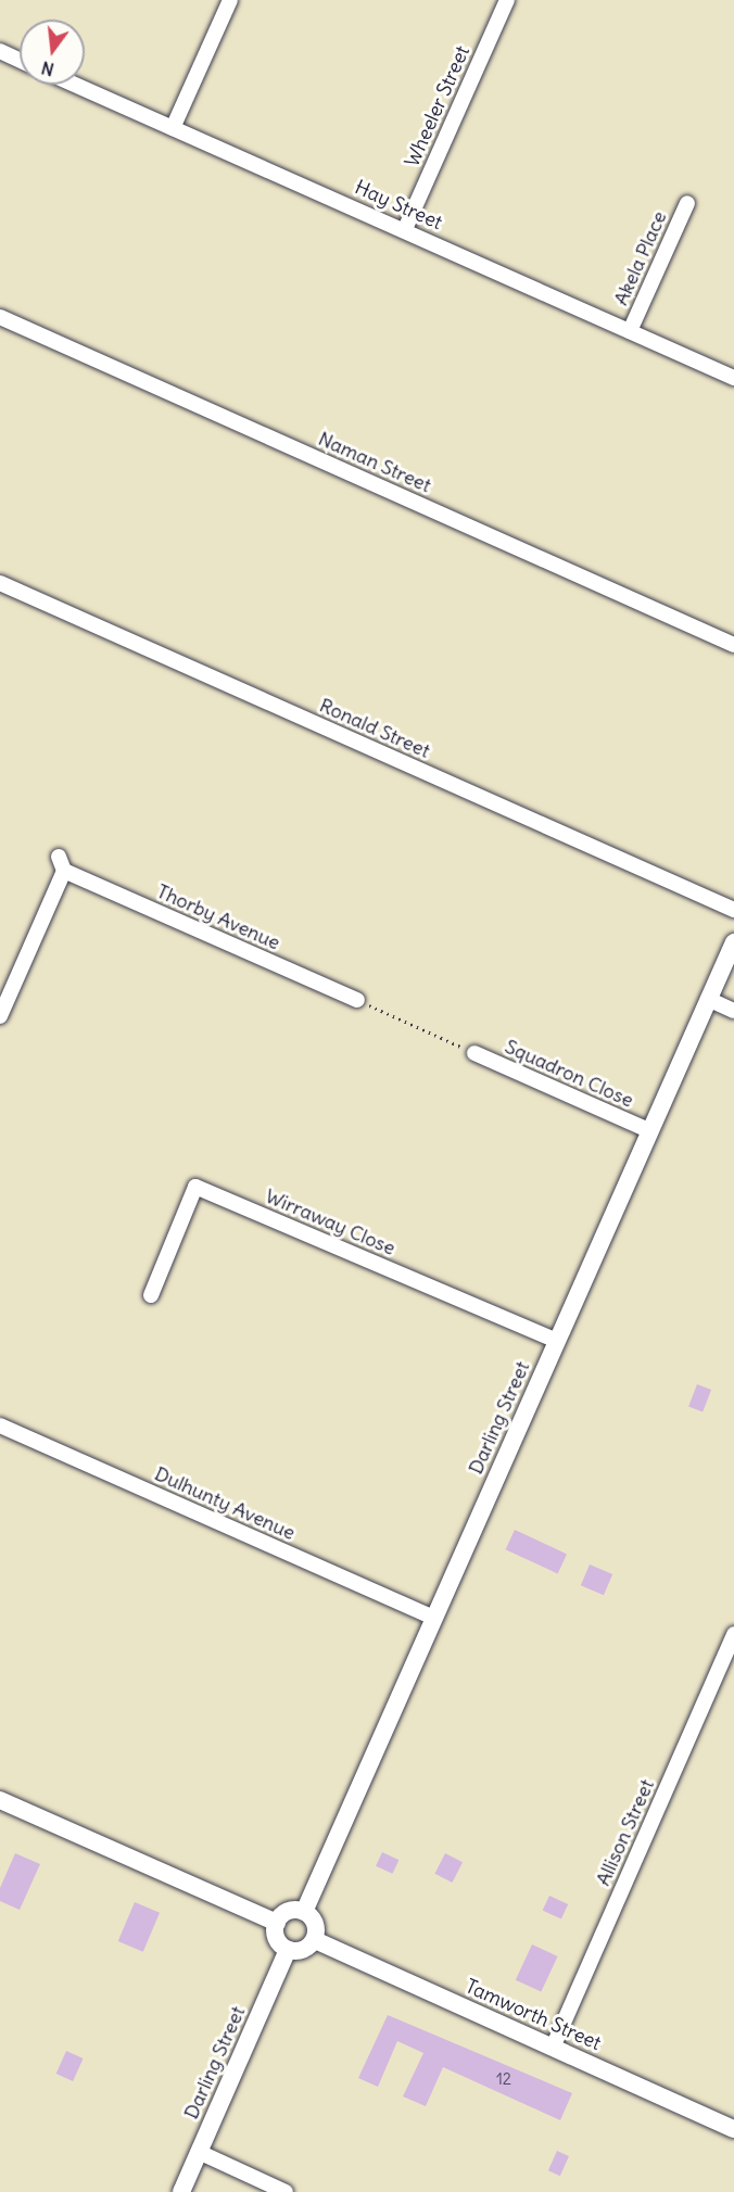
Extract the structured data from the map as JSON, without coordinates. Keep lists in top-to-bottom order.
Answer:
{
  "streets": {
    "street": [
      "Wheeler Street",
      "Hay Street",
      "Akela Place",
      "Naman Street",
      "Ronald Street",
      "Thorby Avenue",
      "Squadron Close",
      "Wirraway Close",
      "Darling Street",
      "Dulhunty Avenue",
      "Allison Street",
      "Tamworth Street"
    ]
  },
  "crossings": [
    ["Wheeler Street", "Hay Street"],
    ["Hay Street", "Akela Place"],
    ["Squadron Close", "Darling Street"],
    ["Wirraway Close", "Darling Street"],
    ["Darling Street", "Dulhunty Avenue"],
    ["Darling Street", "Tamworth Street"],
    ["Allison Street", "Tamworth Street"]
  ],
  "house_numbers": ["12"],
  "north": "bottom"
}
